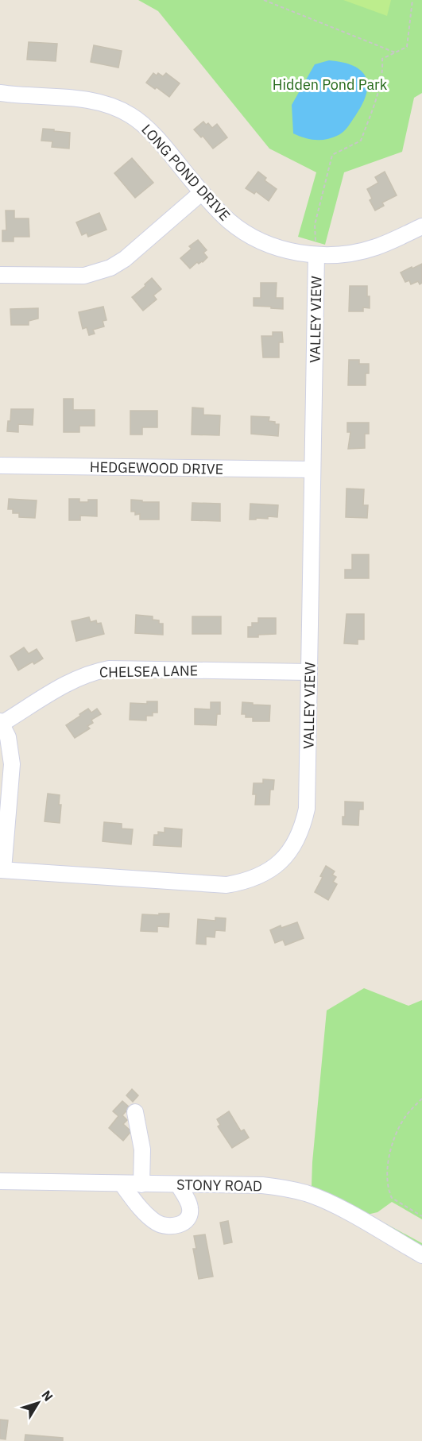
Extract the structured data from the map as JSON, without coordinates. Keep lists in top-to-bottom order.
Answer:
{
  "streets": {
    "street": [
      "LONG POND DRIVE",
      "VALLEY VIEW",
      "HEDGEWOOD DRIVE",
      "CHELSEA LANE",
      "STONY ROAD"
    ]
  },
  "crossings": [
    ["LONG POND DRIVE", "VALLEY VIEW"],
    ["VALLEY VIEW", "HEDGEWOOD DRIVE"],
    ["VALLEY VIEW", "CHELSEA LANE"]
  ],
  "parks": ["Hidden Pond Park"],
  "north": "top right"
}
